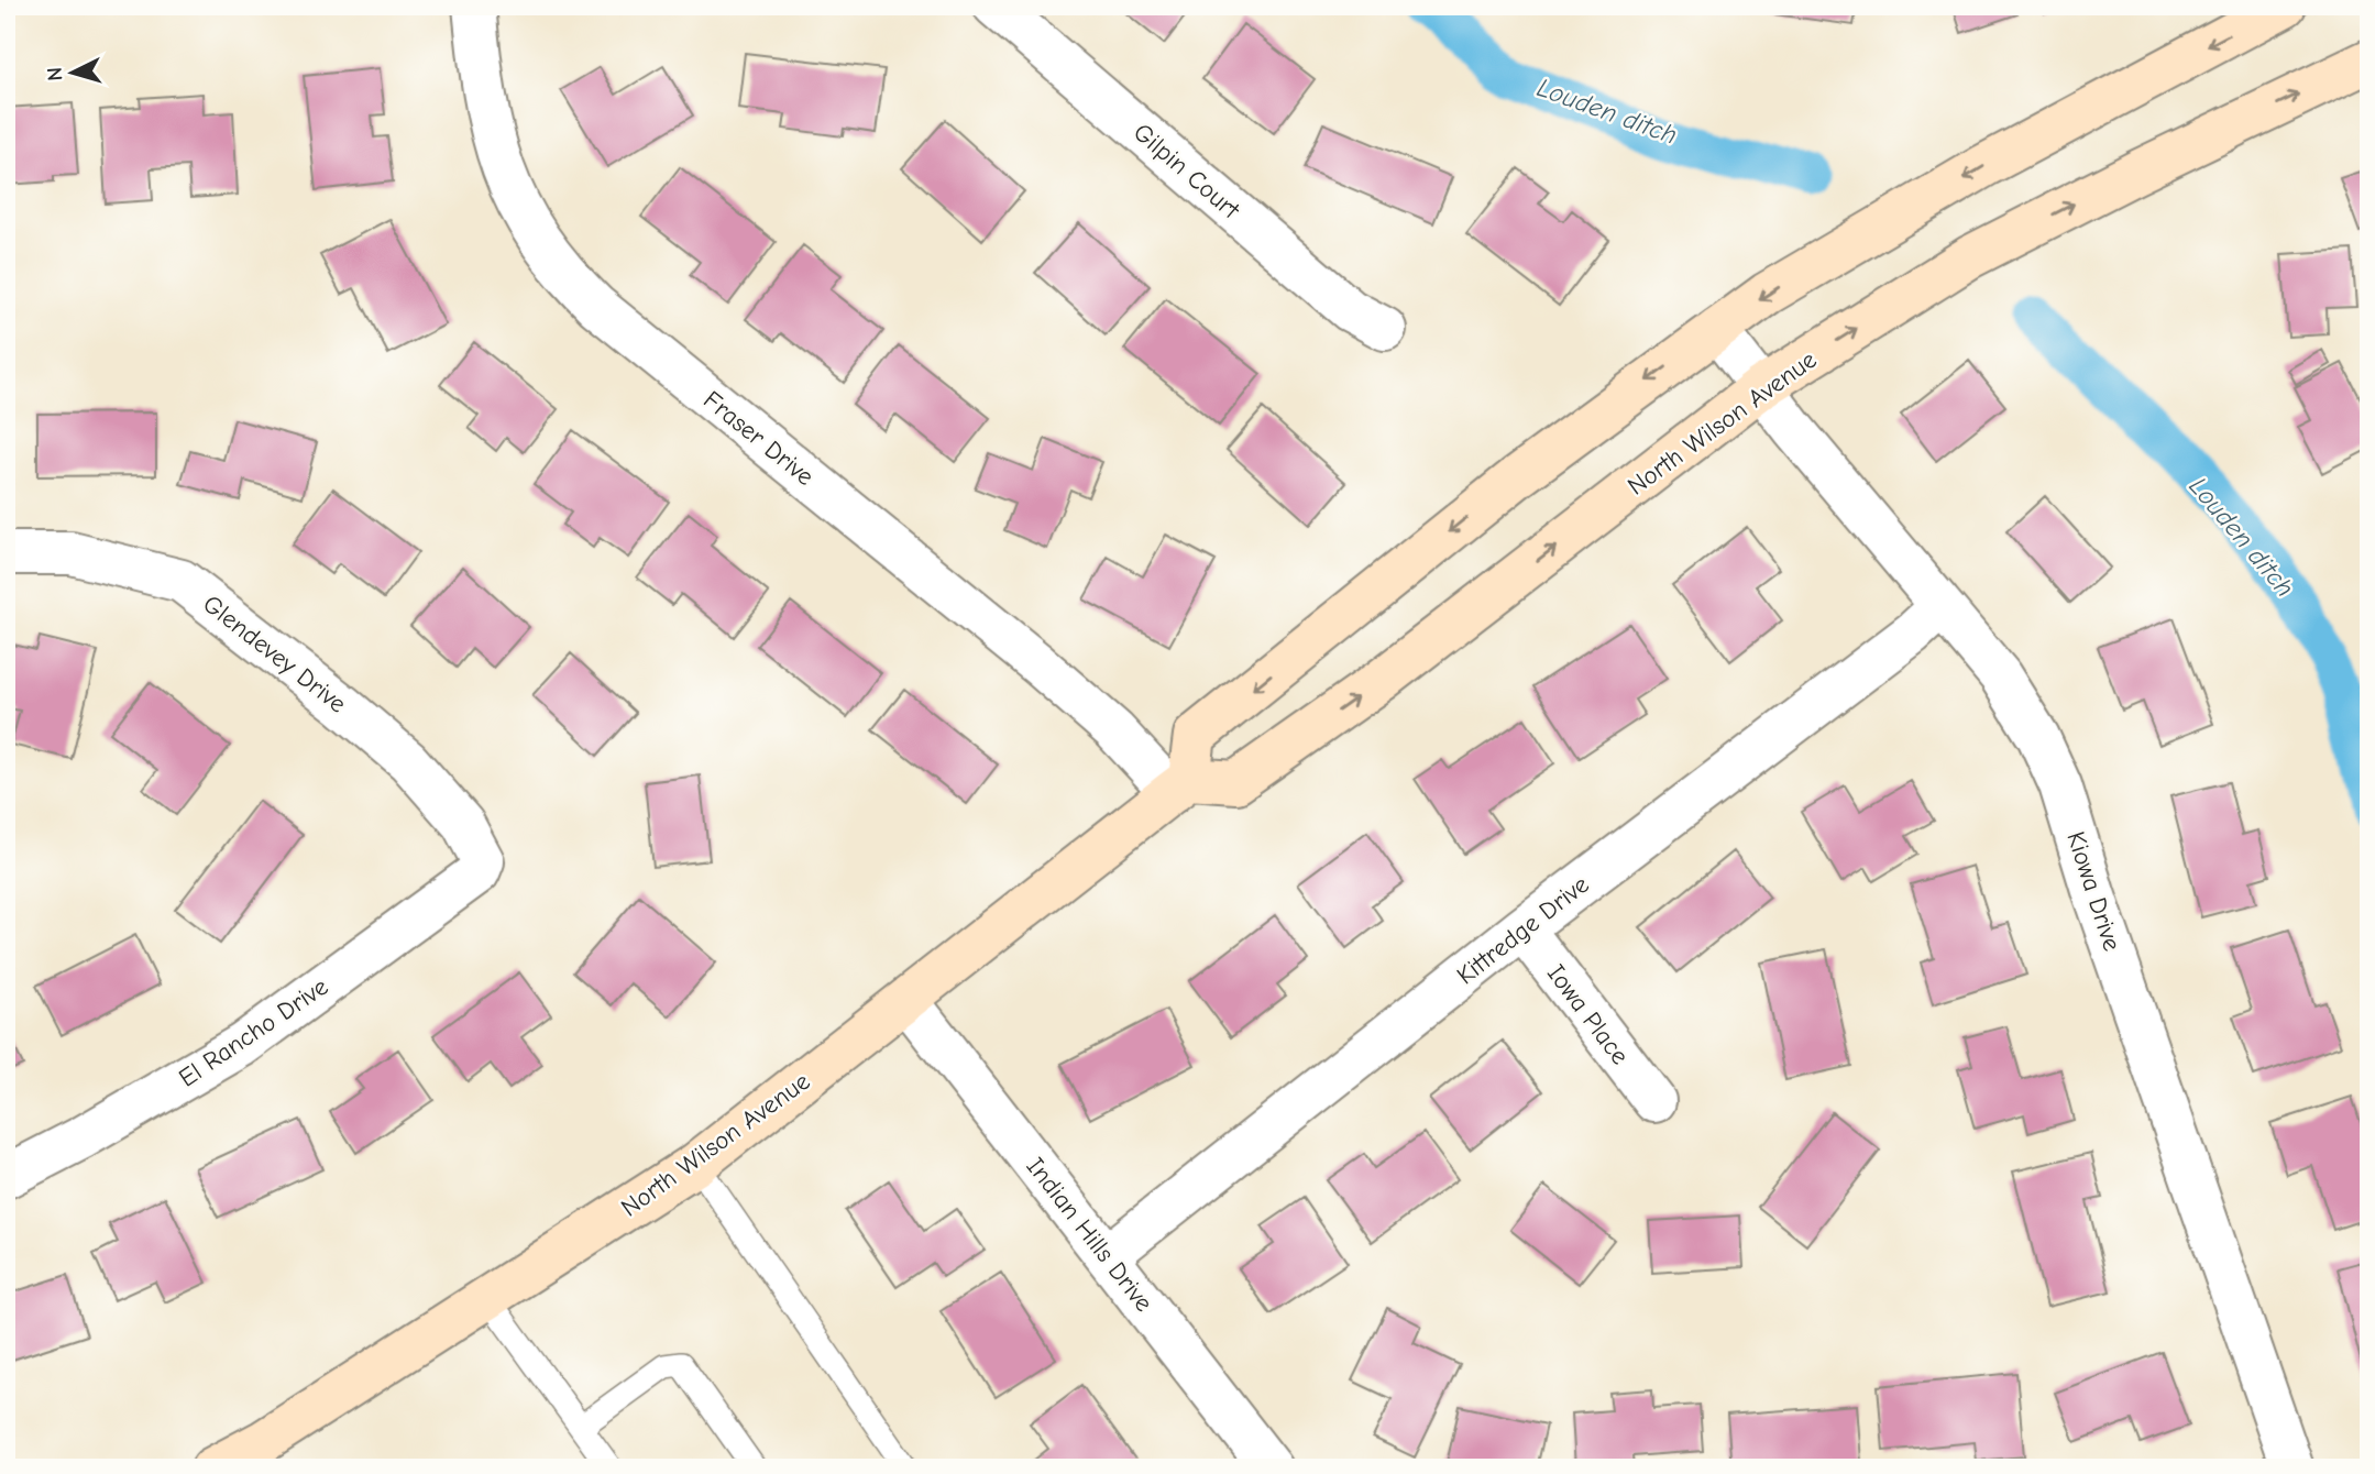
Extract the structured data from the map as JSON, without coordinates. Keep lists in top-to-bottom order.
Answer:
{
  "streets": {
    "main road": ["North Wilson Avenue"],
    "street": [
      "Gilpin Court",
      "Fraser Drive",
      "Glendevey Drive",
      "Kiowa Drive",
      "Kittredge Drive",
      "Iowa Place",
      "El Rancho Drive",
      "Indian Hills Drive"
    ]
  },
  "crossings": [
    ["North Wilson Avenue", "Fraser Drive"],
    ["North Wilson Avenue", "Kiowa Drive"],
    ["North Wilson Avenue", "Indian Hills Drive"],
    ["Glendevey Drive", "El Rancho Drive"],
    ["Kiowa Drive", "Kittredge Drive"],
    ["Kittredge Drive", "Iowa Place"],
    ["Kittredge Drive", "Indian Hills Drive"]
  ],
  "water": ["Louden ditch"],
  "north": "left"
}
